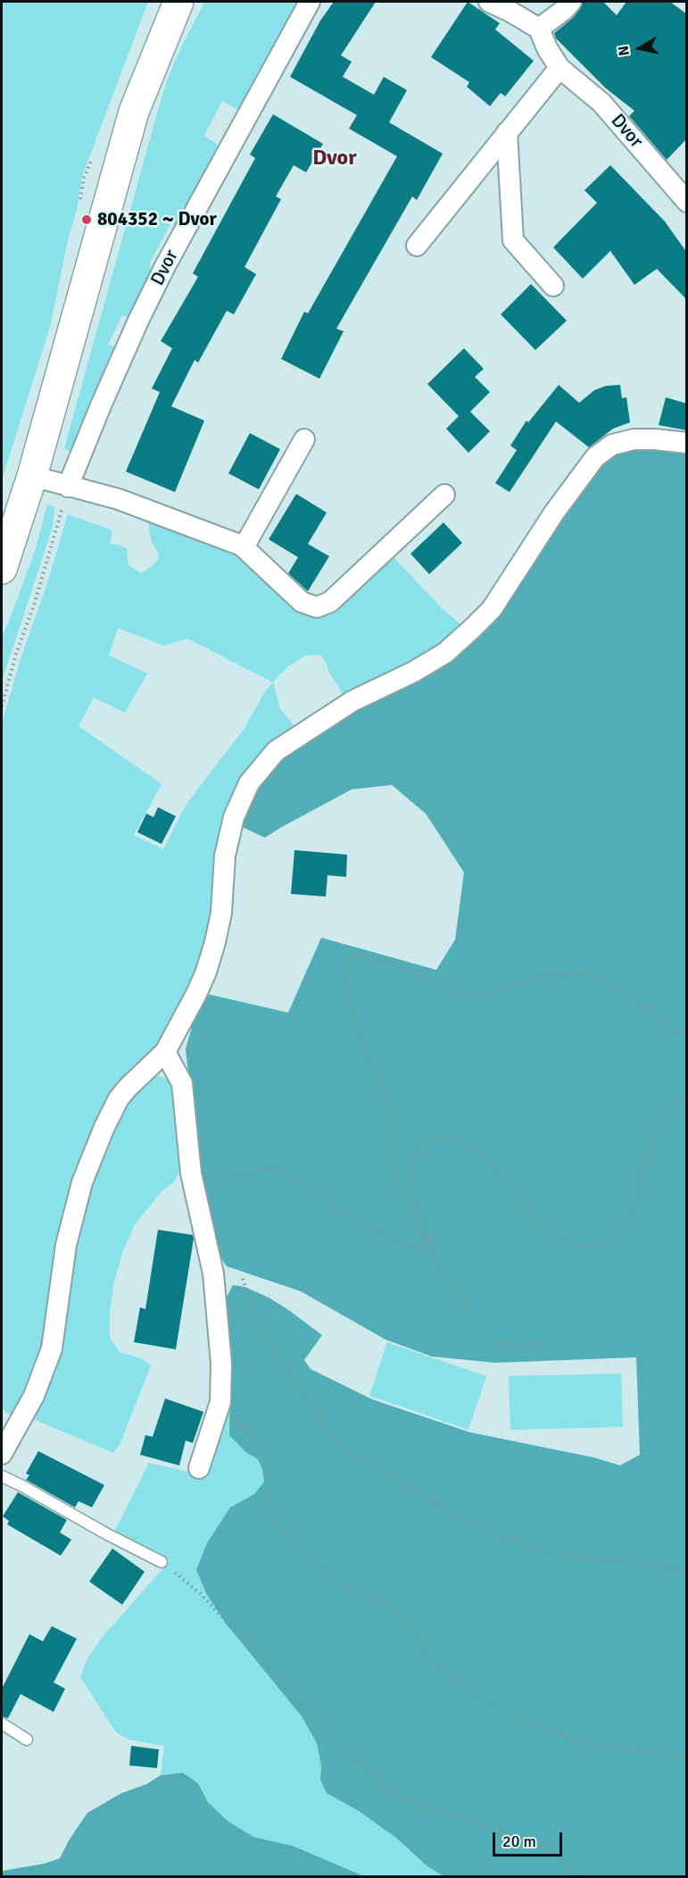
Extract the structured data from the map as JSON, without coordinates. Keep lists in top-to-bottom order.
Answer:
{
  "streets": {
    "street": ["Dvor"]
  },
  "districts": ["Dvor"],
  "places": ["804352 ~ Dvor"],
  "scale_bar": "20 m",
  "north": "left"
}
